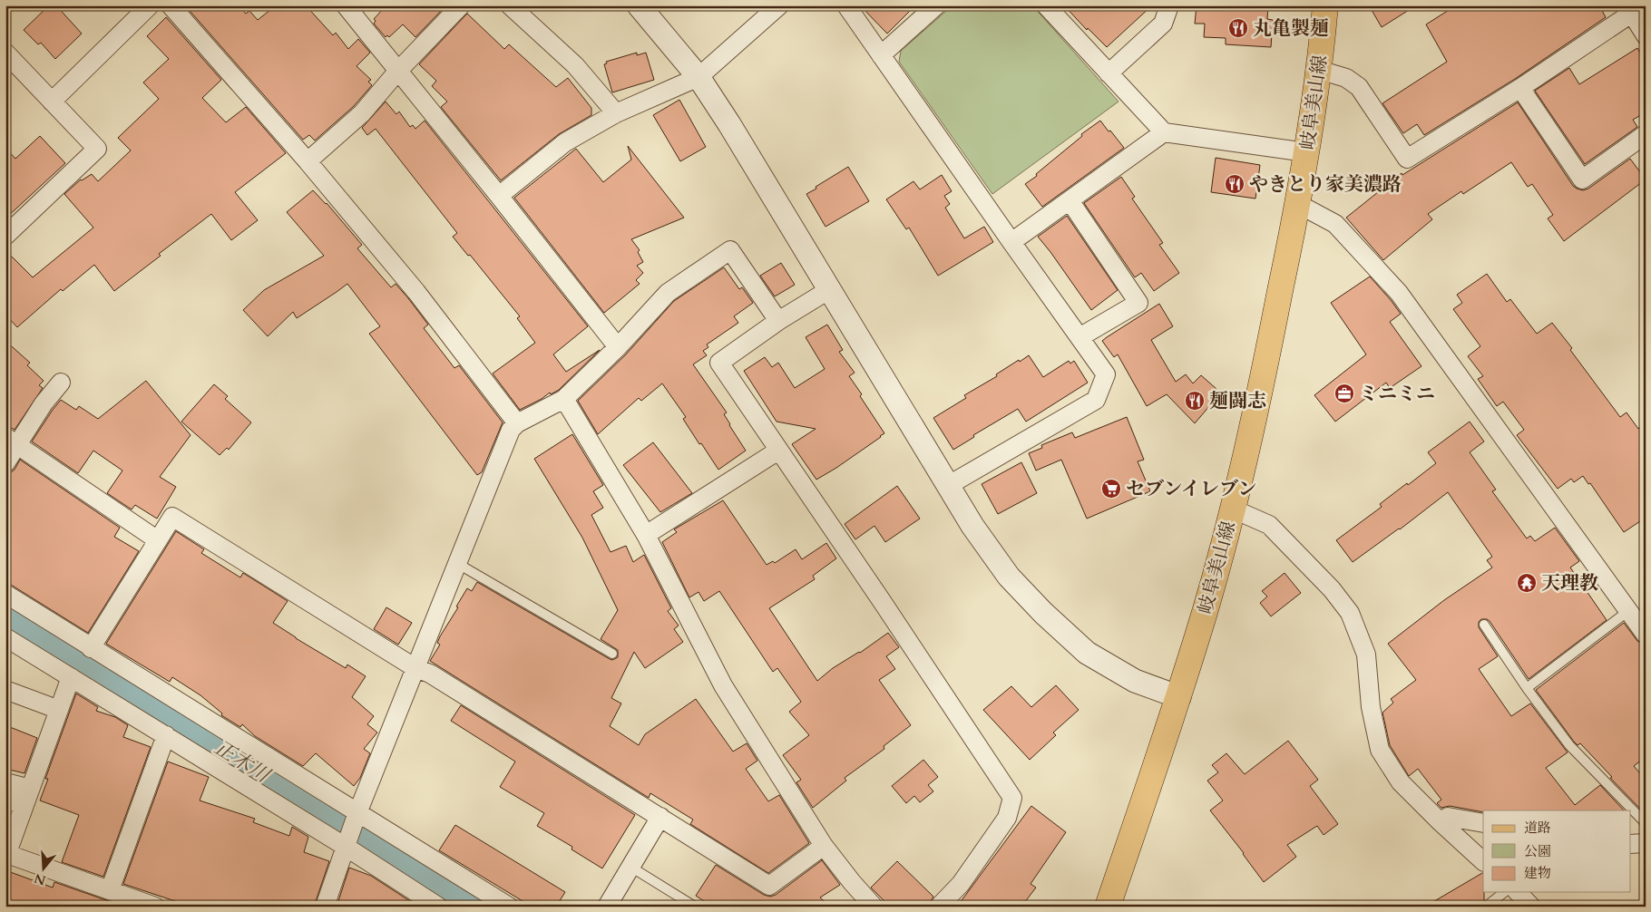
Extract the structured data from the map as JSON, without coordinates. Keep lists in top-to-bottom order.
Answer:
{
  "streets": {
    "main road": ["岐阜美山線"]
  },
  "water": ["正木川"],
  "places": {
    "restaurant": ["丸亀製麺", "やきとり家美濃路", "麺闘志"],
    "office": ["ミニミニ"],
    "supermarket": ["セブンイレブン"],
    "temple": ["天理教"]
  },
  "legend": ["道路", "公園", "建物"],
  "north": "bottom"
}
